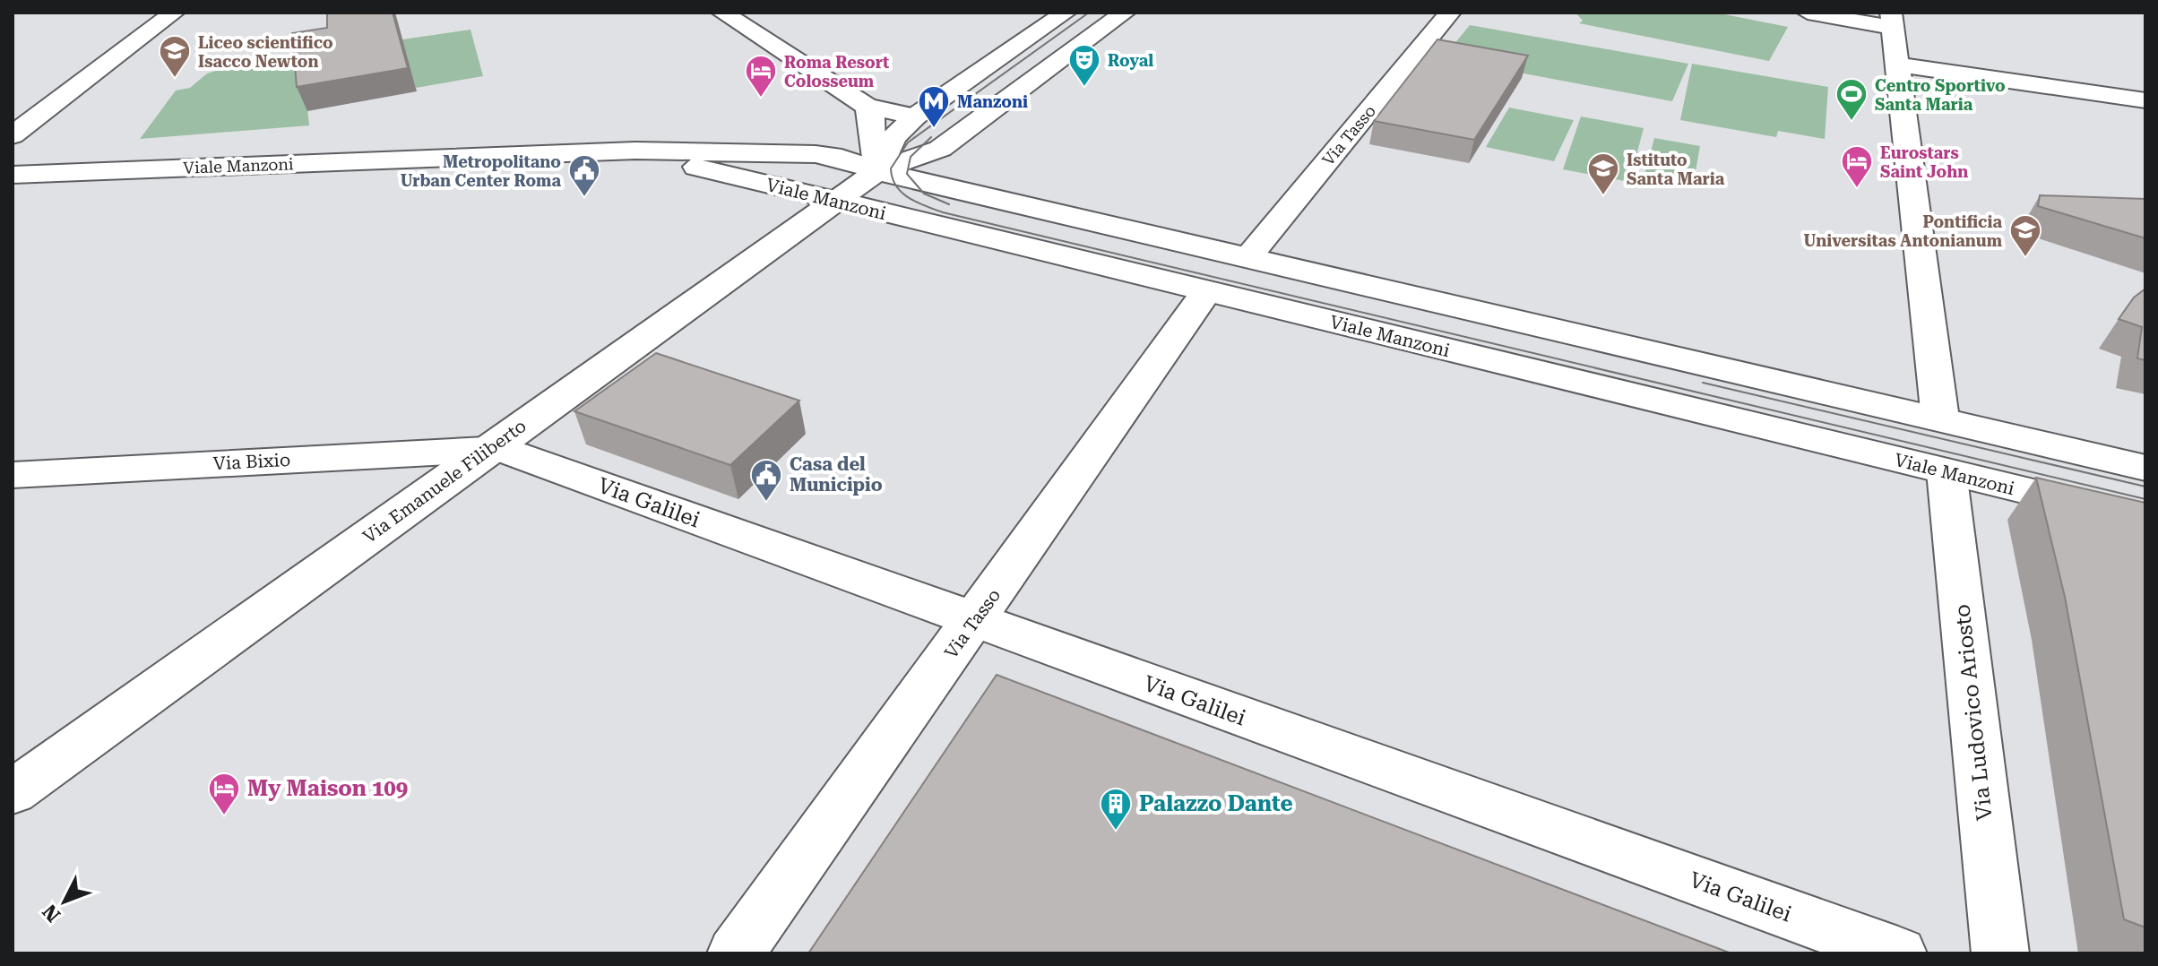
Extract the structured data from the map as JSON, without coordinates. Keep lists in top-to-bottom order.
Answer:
{
  "streets": {
    "street": [
      "Via Tasso",
      "Viale Manzoni",
      "Via Bixio",
      "Via Emanuele Filiberto",
      "Via Galilei",
      "Via Ludovico Ariosto"
    ]
  },
  "crossings": [
    ["Via Tasso", "Viale Manzoni"],
    ["Via Tasso", "Via Galilei"],
    ["Viale Manzoni", "Via Emanuele Filiberto"],
    ["Viale Manzoni", "Via Ludovico Ariosto"],
    ["Via Bixio", "Via Emanuele Filiberto"],
    ["Via Bixio", "Via Galilei"],
    ["Via Emanuele Filiberto", "Via Galilei"]
  ],
  "places": {
    "school or university": ["Liceo scientifico Isacco Newton", "Istituto Santa Maria", "Pontificia Universitas Antonianum"],
    "theatre": ["Royal"],
    "hotel": ["Roma Resort Colosseum", "Eurostars Saint John", "My Maison 109"],
    "sports": ["Centro Sportivo Santa Maria"],
    "metro station": ["Manzoni"],
    "public building": ["Metropolitano Urban Center Roma", "Casa del Municipio"],
    "building": ["Palazzo Dante"]
  },
  "north": "bottom left"
}
